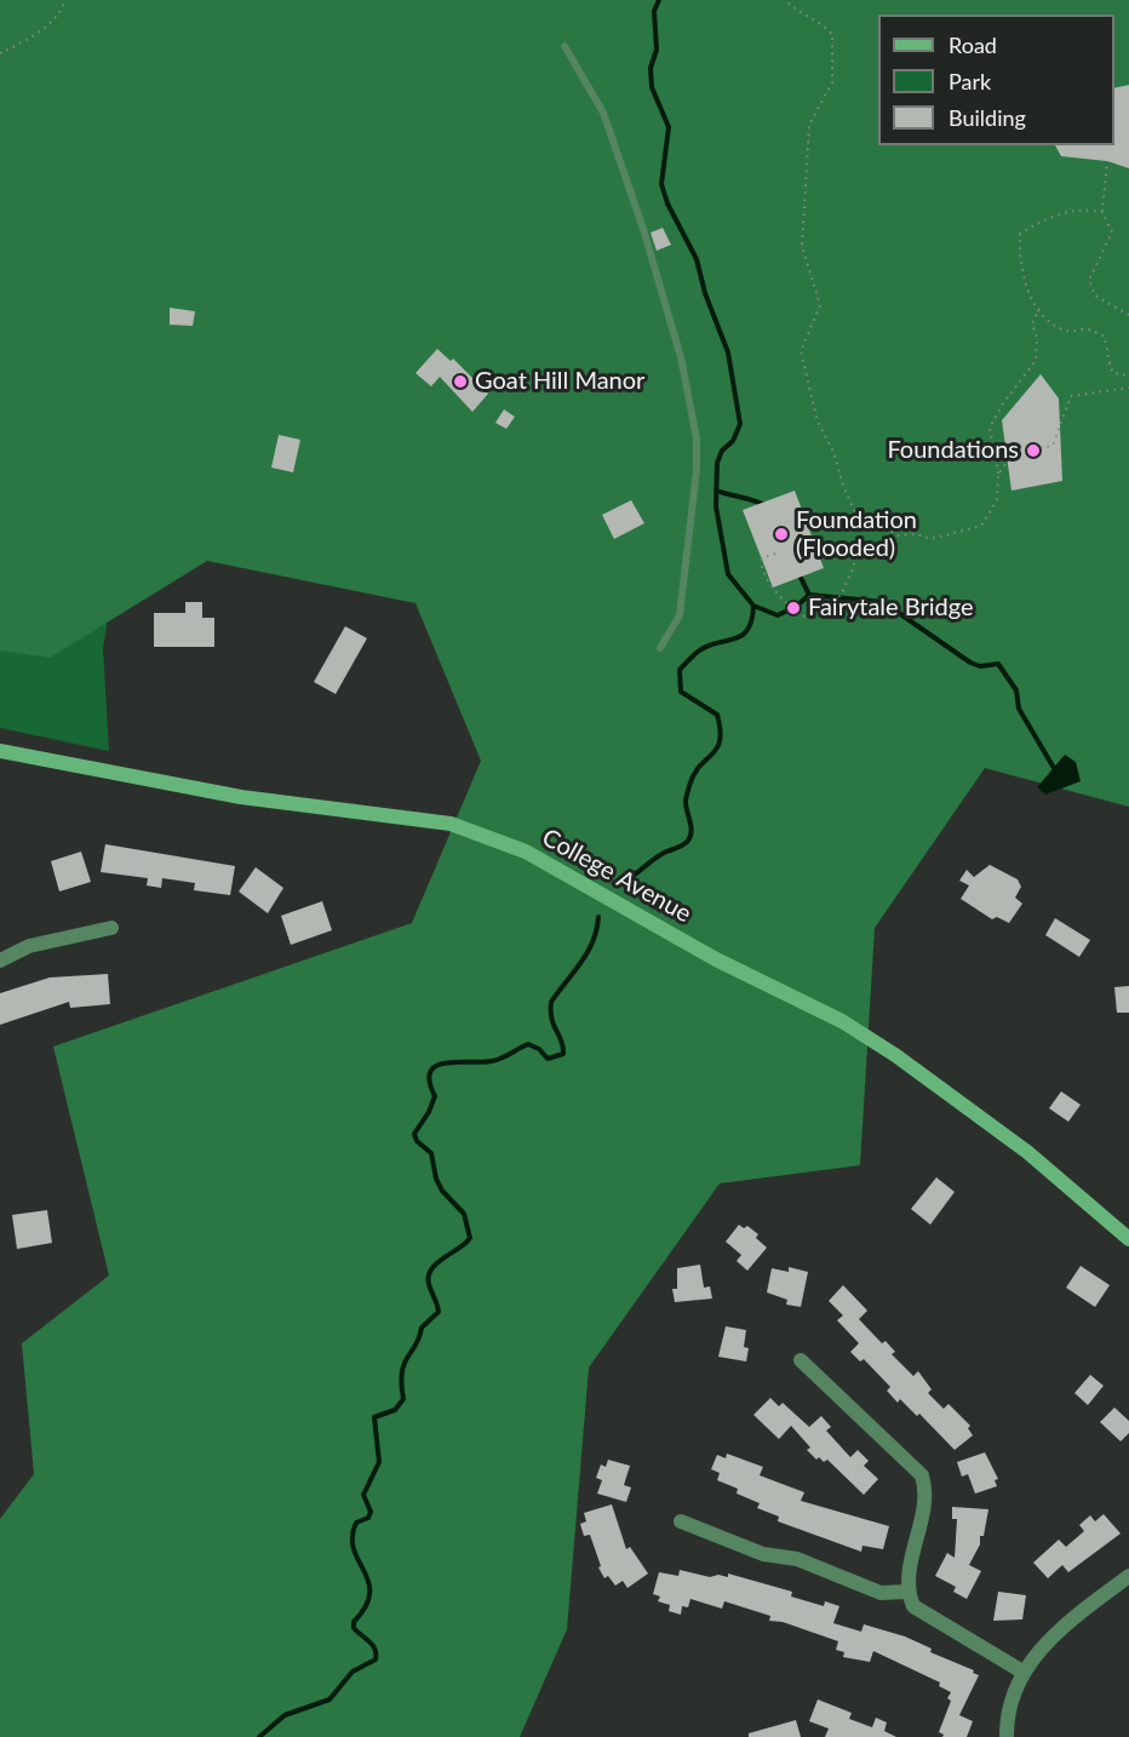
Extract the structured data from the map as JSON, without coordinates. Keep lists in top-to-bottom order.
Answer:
{
  "streets": {
    "street": ["College Avenue"]
  },
  "places": [
    "Goat Hill Manor",
    "Foundations",
    "Foundation (Flooded)",
    "Fairytale Bridge"
  ],
  "legend": ["Road", "Park", "Building"]
}
